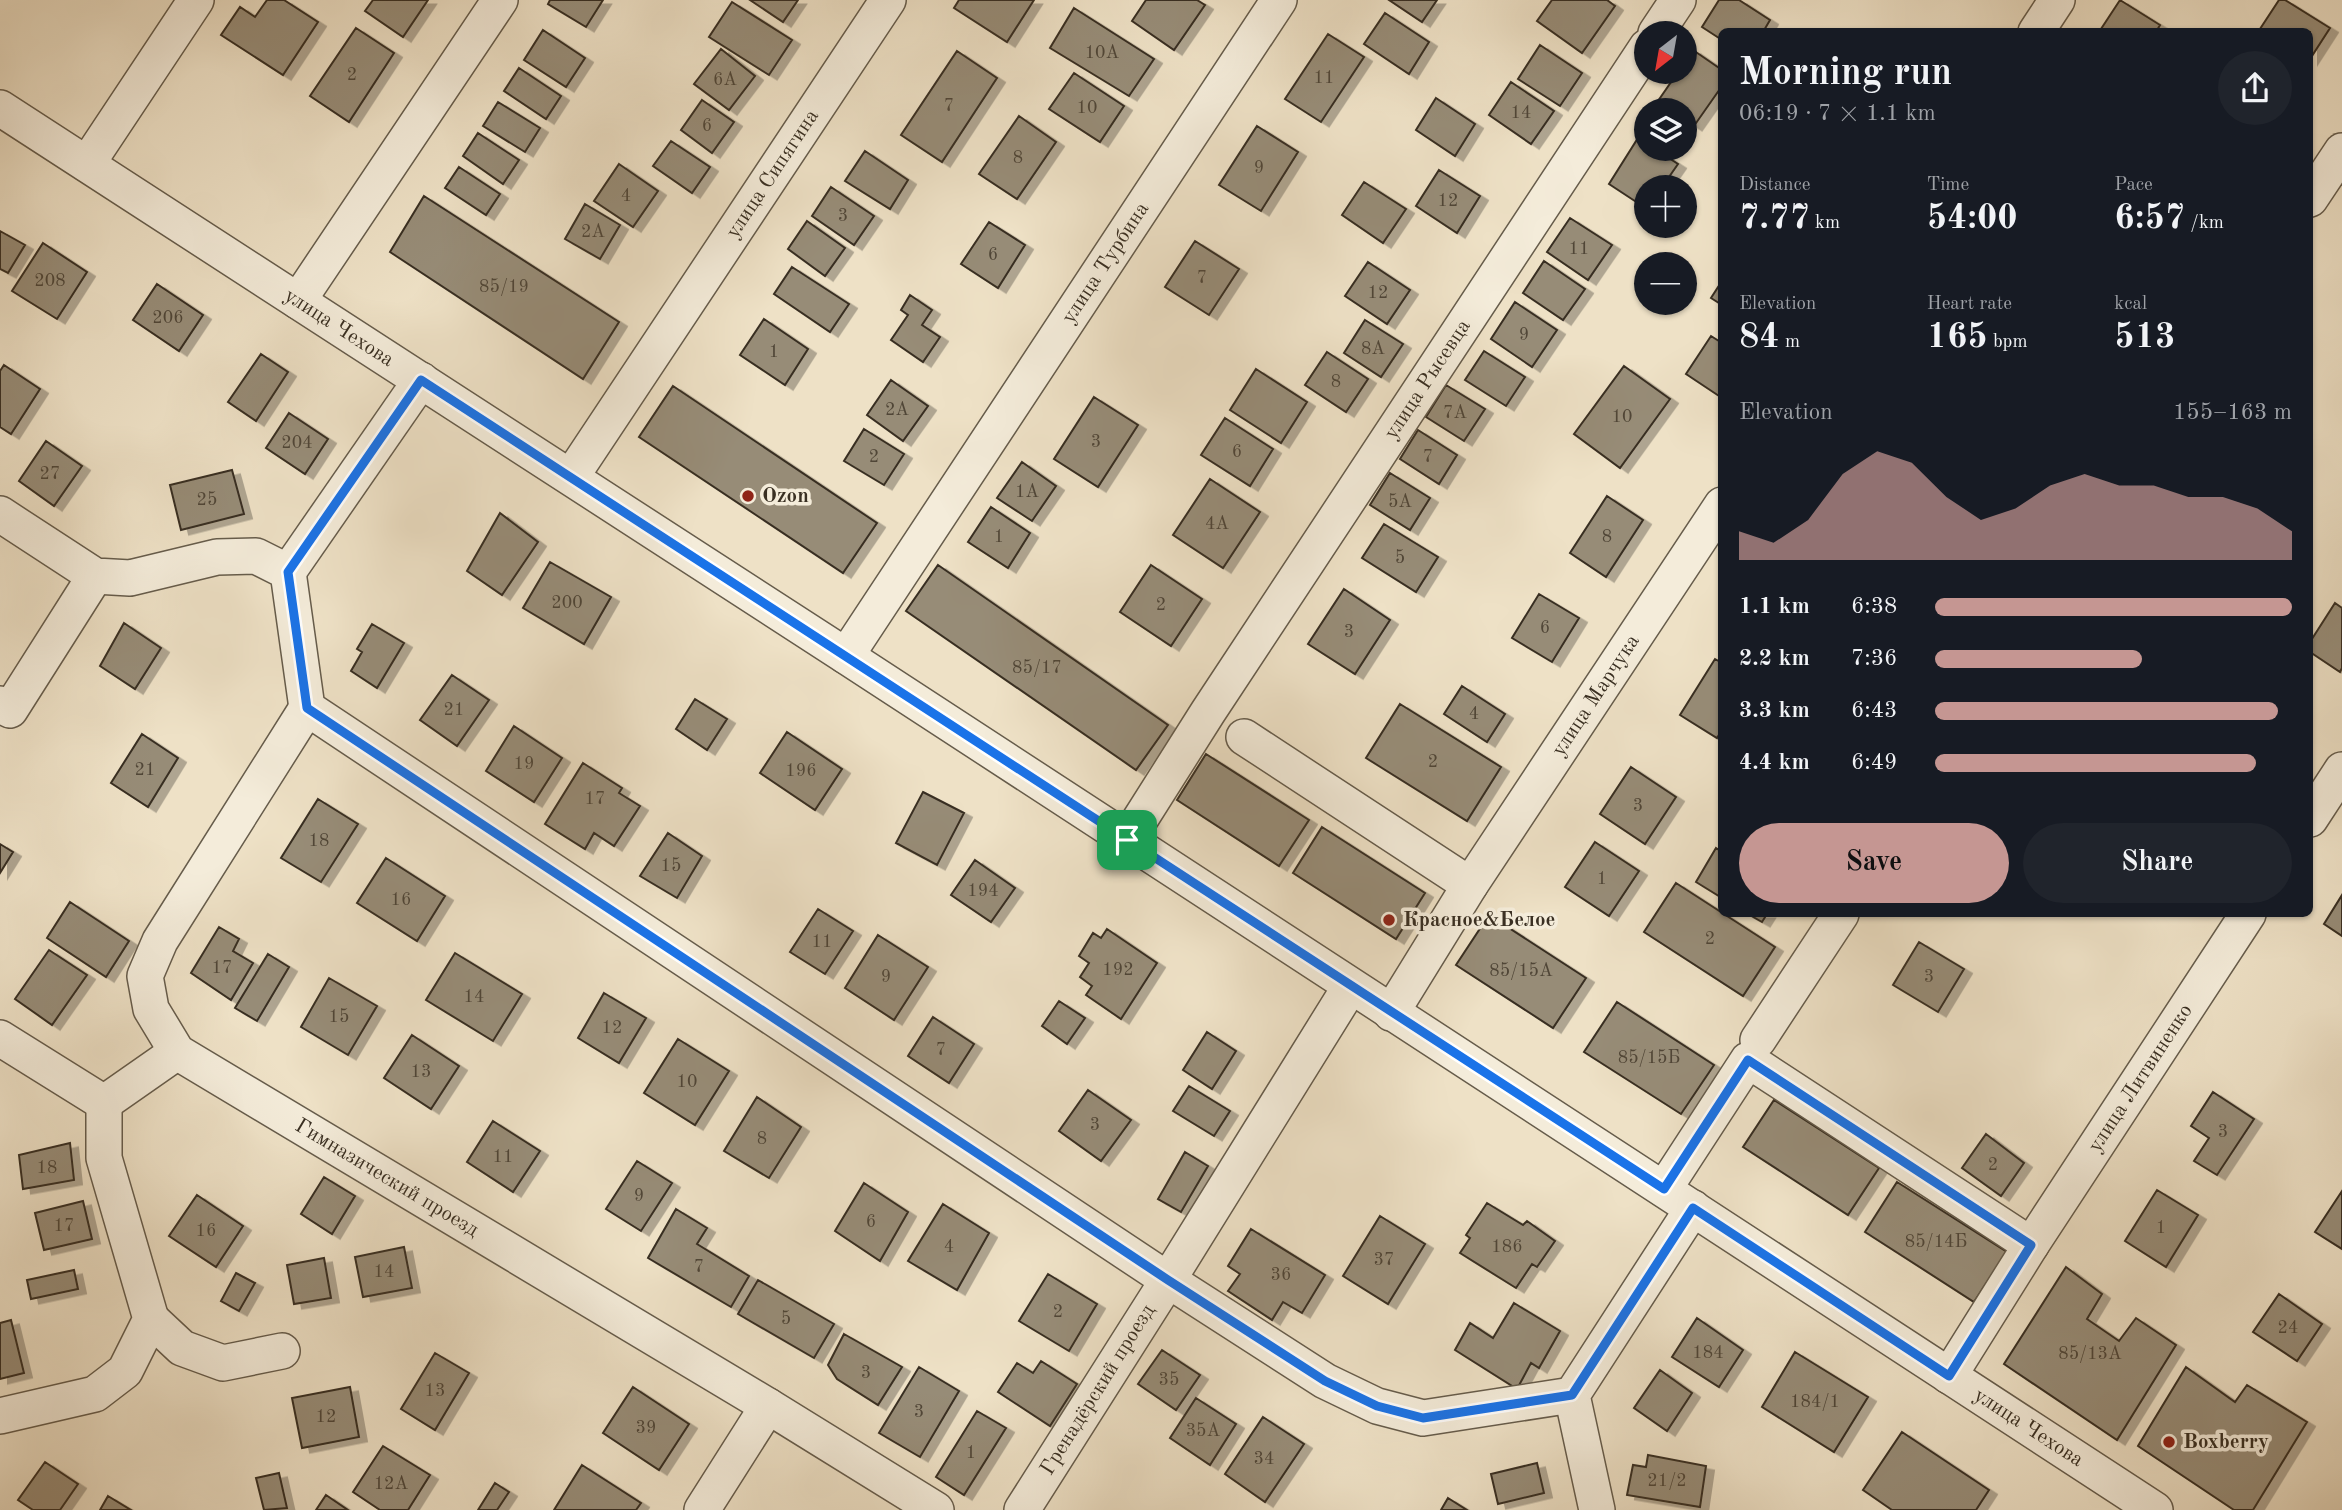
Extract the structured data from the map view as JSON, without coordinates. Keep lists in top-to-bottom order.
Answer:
{
  "streets": {
    "street": [
      "улица Сипягина",
      "улица Турбина",
      "улица Чехова",
      "улица Рысевца",
      "улица Марчука",
      "улица Литвиненко",
      "Гимназический проезд",
      "Гренадёрский проезд"
    ]
  },
  "crossings": [
    ["улица Сипягина", "улица Чехова"],
    ["улица Турбина", "улица Чехова"],
    ["улица Чехова", "улица Рысевца"],
    ["улица Чехова", "улица Марчука"],
    ["улица Чехова", "улица Литвиненко"],
    ["Гимназический проезд", "Гренадёрский проезд"]
  ],
  "places": ["Ozon", "Красное&Белое", "Boxberry"],
  "house_numbers": [
    "10А",
    "2",
    "11",
    "6А",
    "7",
    "10",
    "14",
    "6",
    "8",
    "9",
    "4",
    "12",
    "3",
    "2А",
    "11",
    "6",
    "7",
    "208",
    "85/19",
    "12",
    "206",
    "9",
    "8А",
    "1",
    "8",
    "2А",
    "7А",
    "10",
    "3",
    "204",
    "6",
    "2",
    "7",
    "27",
    "1А",
    "25",
    "5А",
    "4А",
    "1",
    "8",
    "5",
    "200",
    "2",
    "6",
    "3",
    "85/17",
    "21",
    "4",
    "2",
    "19",
    "21",
    "196",
    "17",
    "3",
    "18",
    "15",
    "1",
    "194",
    "16",
    "2",
    "11",
    "17",
    "192",
    "85/15А",
    "9",
    "3",
    "14",
    "15",
    "12",
    "7",
    "85/15Б",
    "13",
    "10",
    "3",
    "3",
    "8",
    "11",
    "2",
    "18",
    "9",
    "6",
    "17",
    "1",
    "16",
    "85/14Б",
    "4",
    "186",
    "37",
    "7",
    "14",
    "36",
    "2",
    "5",
    "24",
    "184",
    "85/13А",
    "3",
    "35",
    "13",
    "184/1",
    "3",
    "12",
    "39",
    "35А",
    "1",
    "34",
    "21/2",
    "12А"
  ],
  "north": "bottom left",
  "page": {
    "map_buttons": ["+", "−"],
    "heading": ["Morning run", "06:19 · 7 × 1.1 km"],
    "stats": [
      ["Distance", "7.77 km"],
      ["Time", "54:00"],
      ["Pace", "6:57 /km"],
      ["Elevation", "84 m"],
      ["Heart rate", "165 bpm"],
      ["kcal", "513"]
    ],
    "chart": ["Elevation", "155–163 m"],
    "list": [
      {
        "name": "1.1 km",
        "note": "6:38"
      },
      {
        "name": "2.2 km",
        "note": "7:36"
      },
      {
        "name": "3.3 km",
        "note": "6:43"
      },
      {
        "name": "4.4 km",
        "note": "6:49"
      }
    ],
    "buttons": ["Save", "Share"]
  }
}
